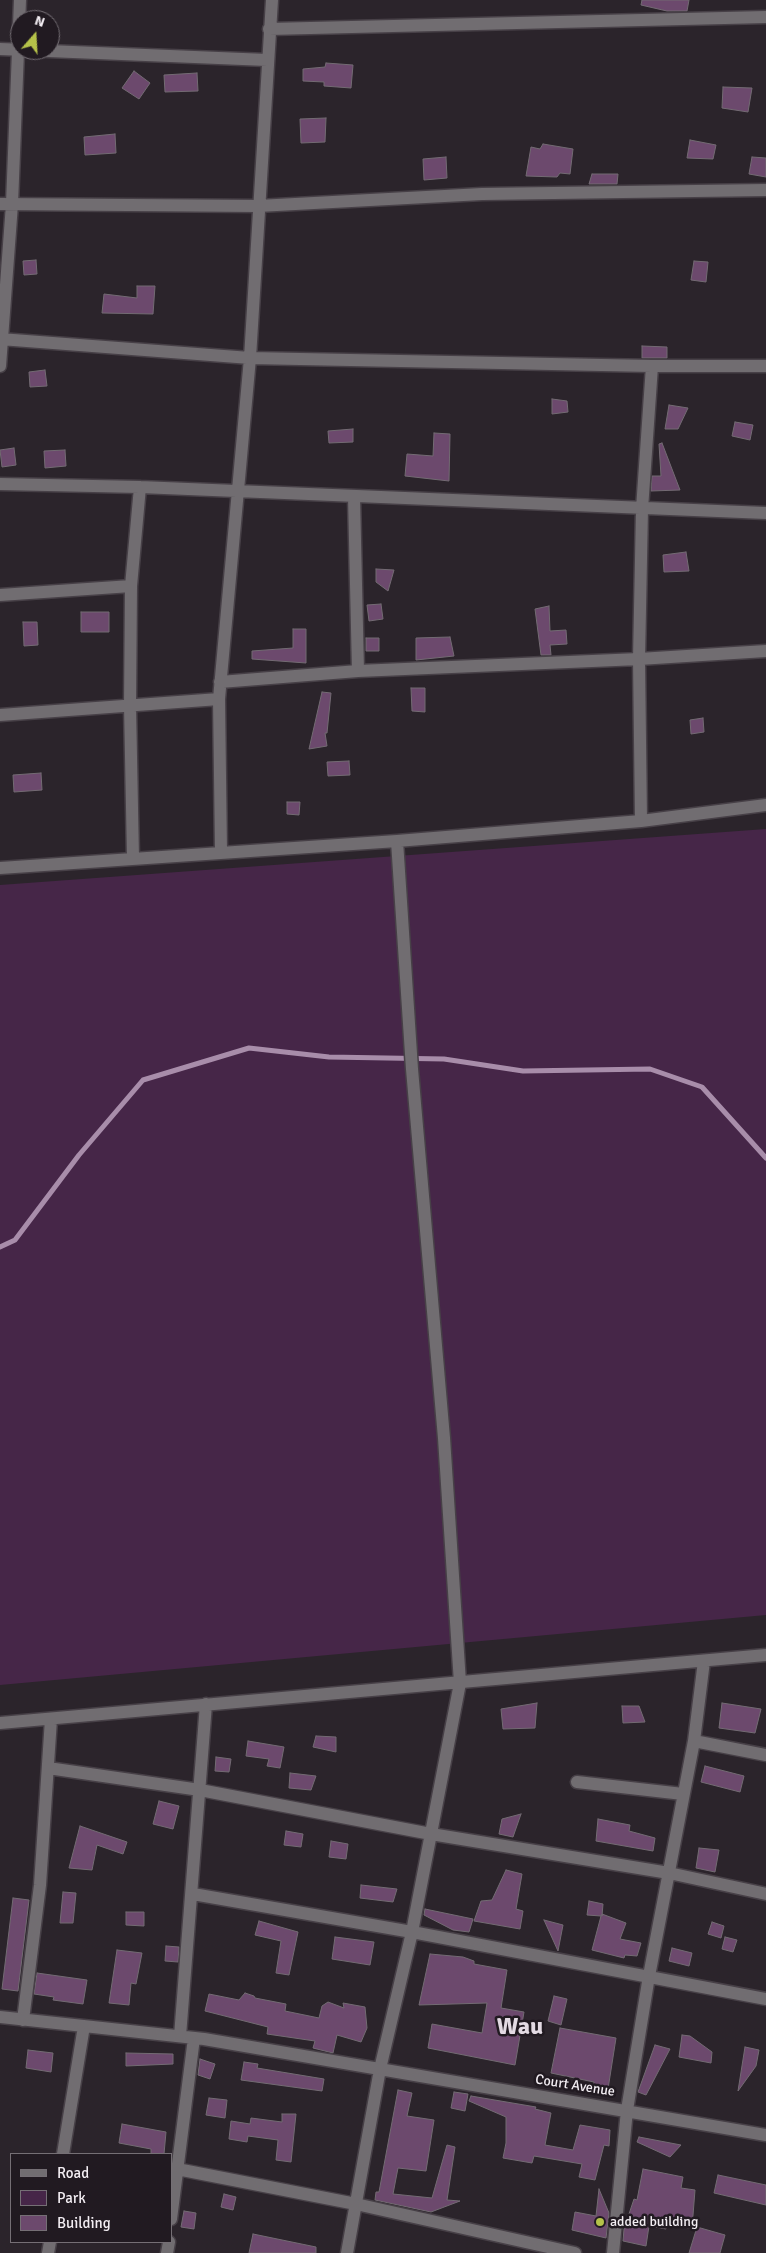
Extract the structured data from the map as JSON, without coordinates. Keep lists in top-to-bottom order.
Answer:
{
  "streets": {
    "street": ["Court Avenue"]
  },
  "districts": ["Wau"],
  "places": ["added building"],
  "legend": ["Road", "Park", "Building"],
  "north": "top"
}
